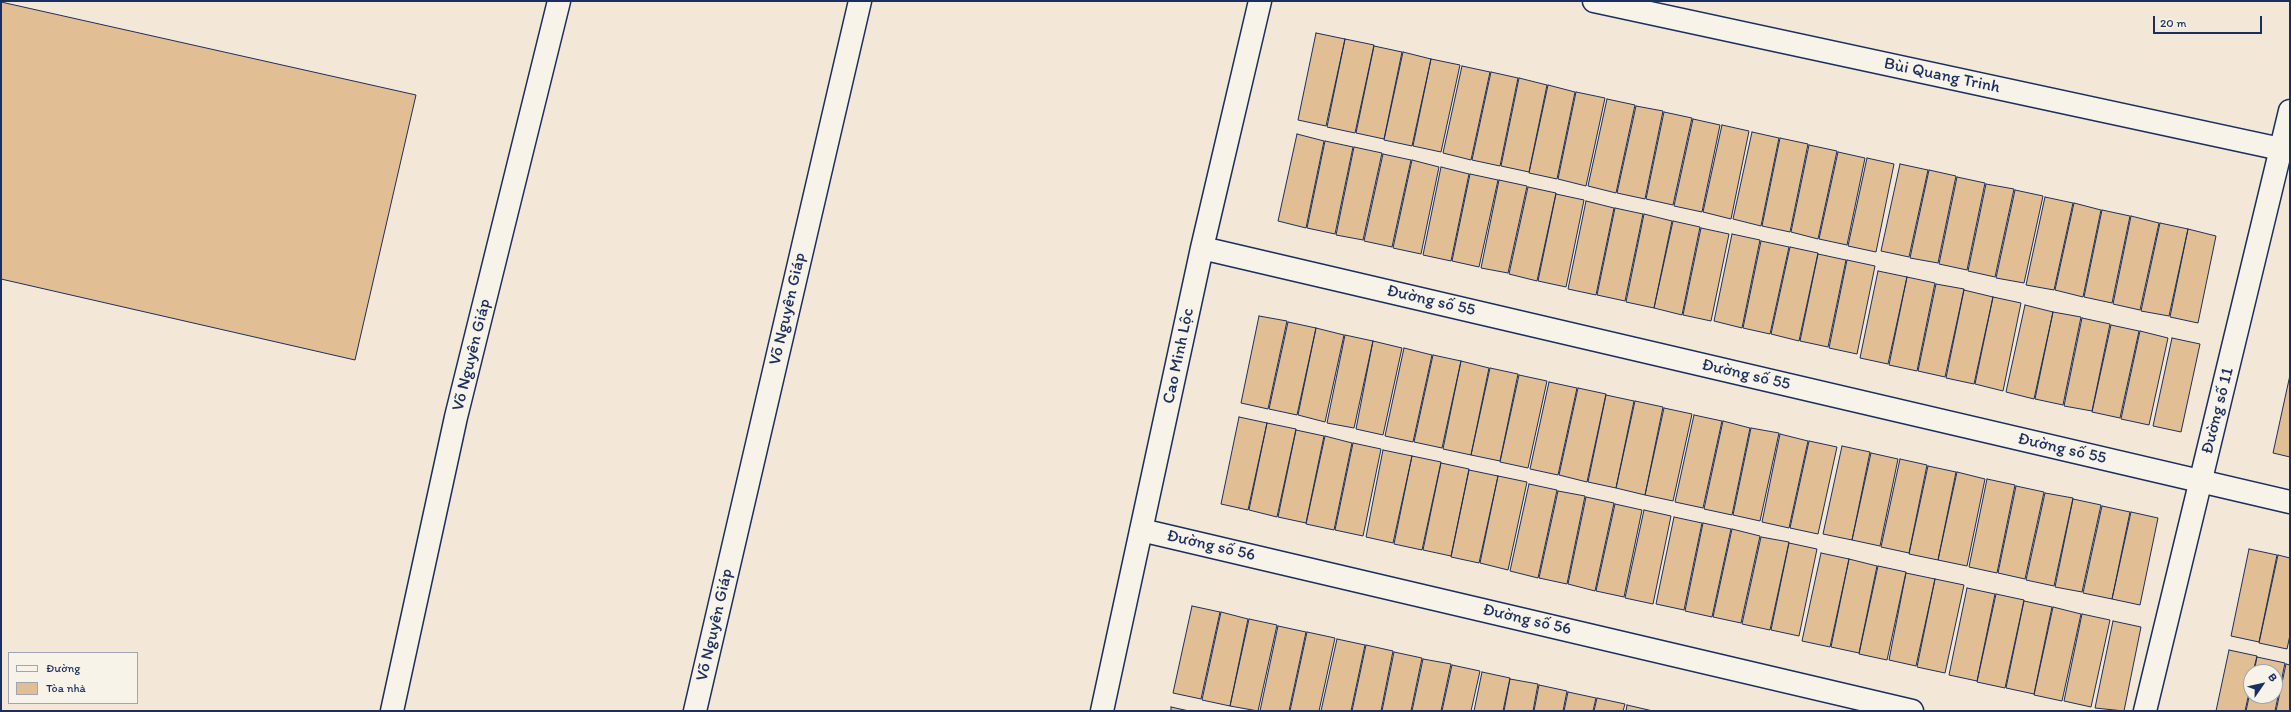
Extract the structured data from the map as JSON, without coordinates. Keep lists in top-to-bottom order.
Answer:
{
  "streets": {
    "main road": [
      "Bùi Quang Trinh",
      "Đường số 55",
      "Võ Nguyên Giáp",
      "Cao Minh Lộc",
      "Đường số 11",
      "Đường số 56"
    ]
  },
  "crossings": [
    ["Bùi Quang Trinh", "Đường số 11"],
    ["Đường số 55", "Cao Minh Lộc"],
    ["Đường số 55", "Đường số 11"],
    ["Cao Minh Lộc", "Đường số 56"]
  ],
  "legend": ["Đường", "Tòa nhà"],
  "scale_bar": "20 m",
  "north": "top right"
}
